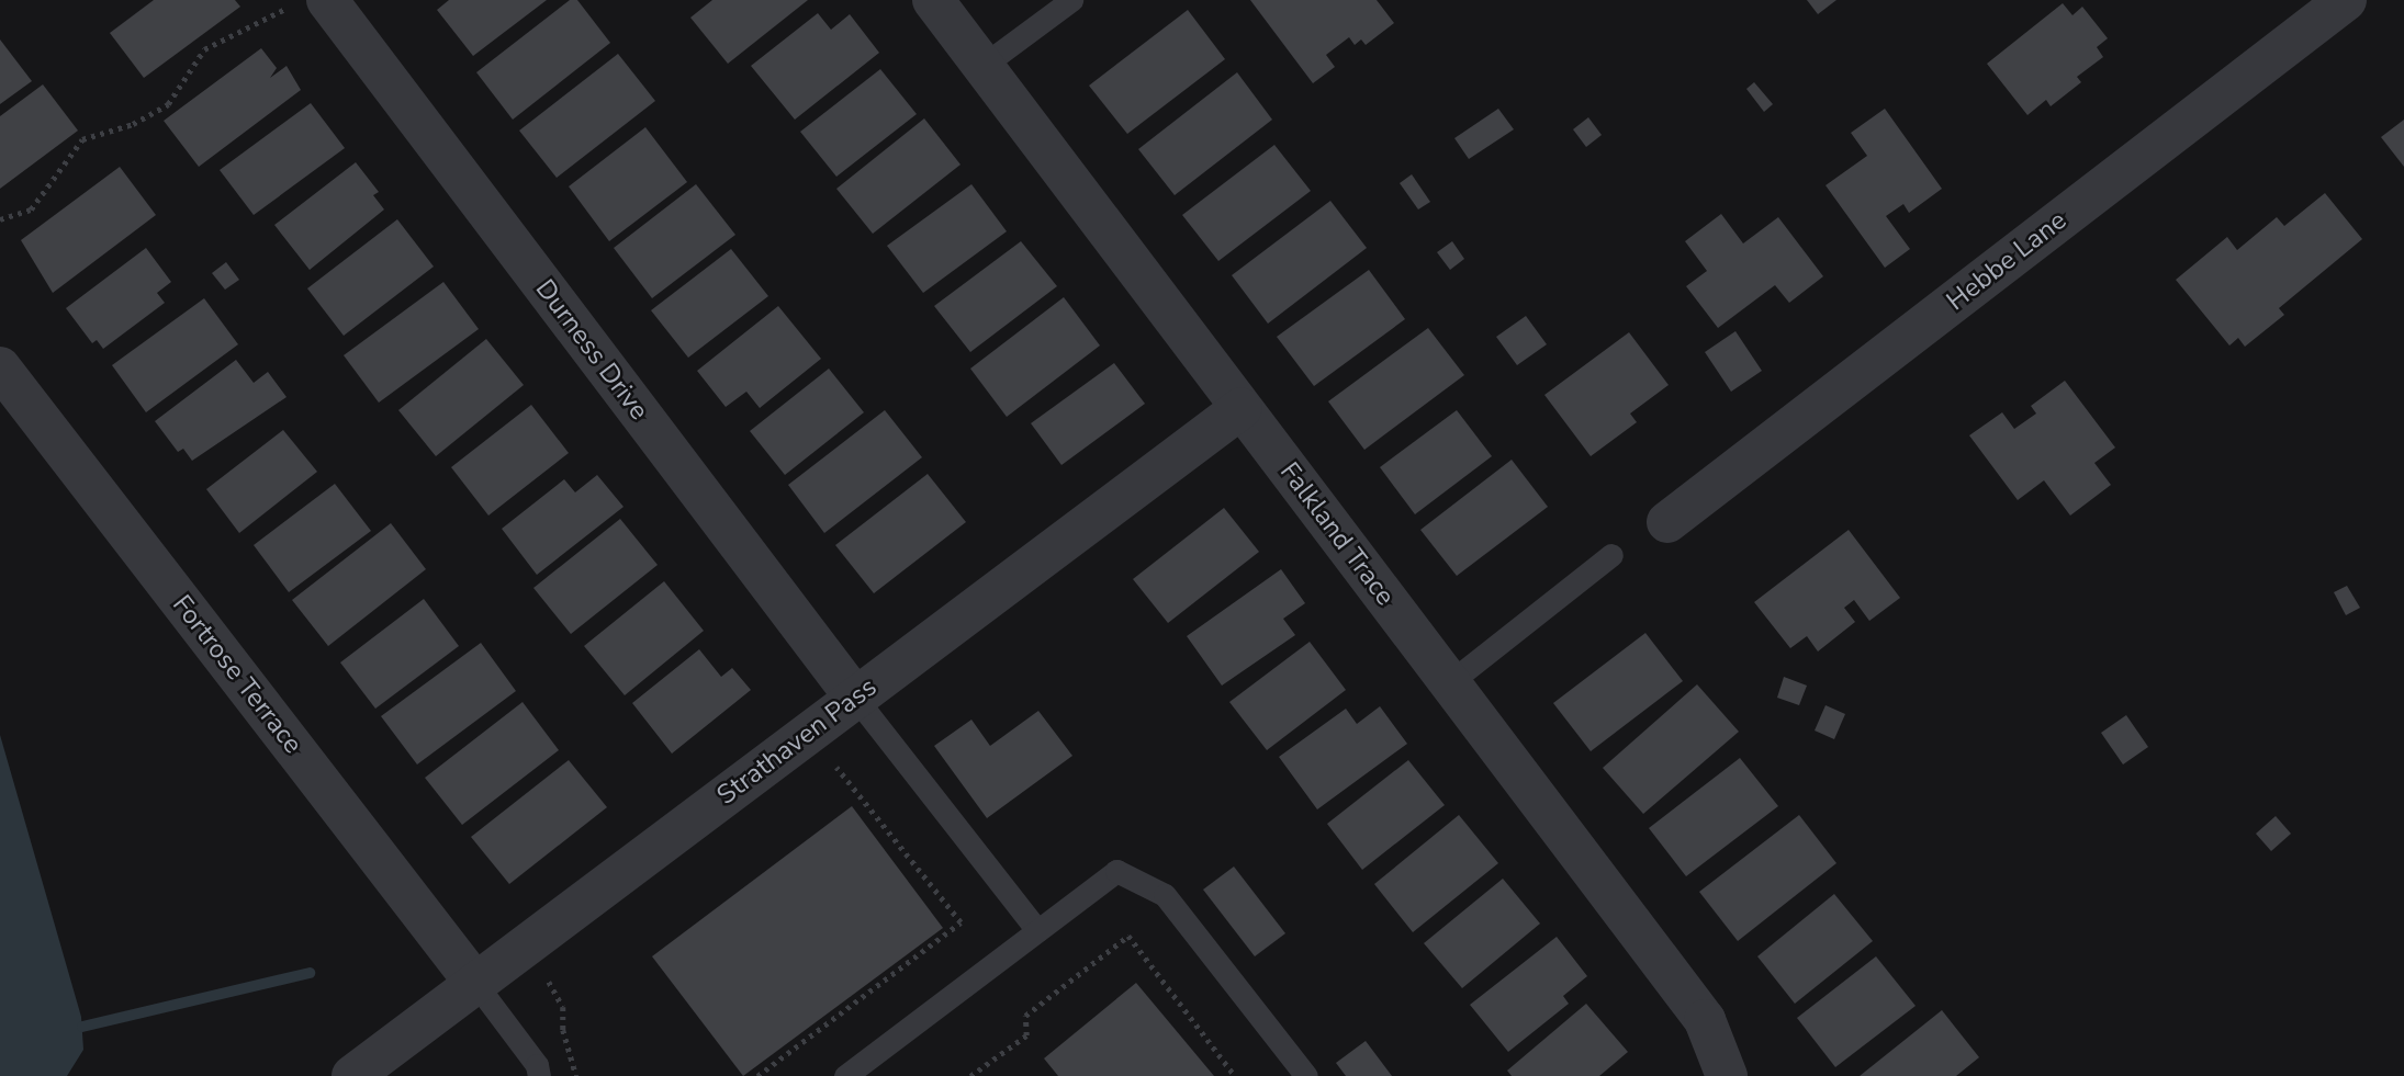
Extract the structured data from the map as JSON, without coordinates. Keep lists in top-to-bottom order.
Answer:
{
  "streets": {
    "street": [
      "Hebbe Lane",
      "Durness Drive",
      "Falkland Trace",
      "Fortrose Terrace",
      "Strathaven Pass"
    ]
  },
  "crossings": [
    ["Durness Drive", "Strathaven Pass"],
    ["Falkland Trace", "Strathaven Pass"],
    ["Fortrose Terrace", "Strathaven Pass"]
  ]
}
